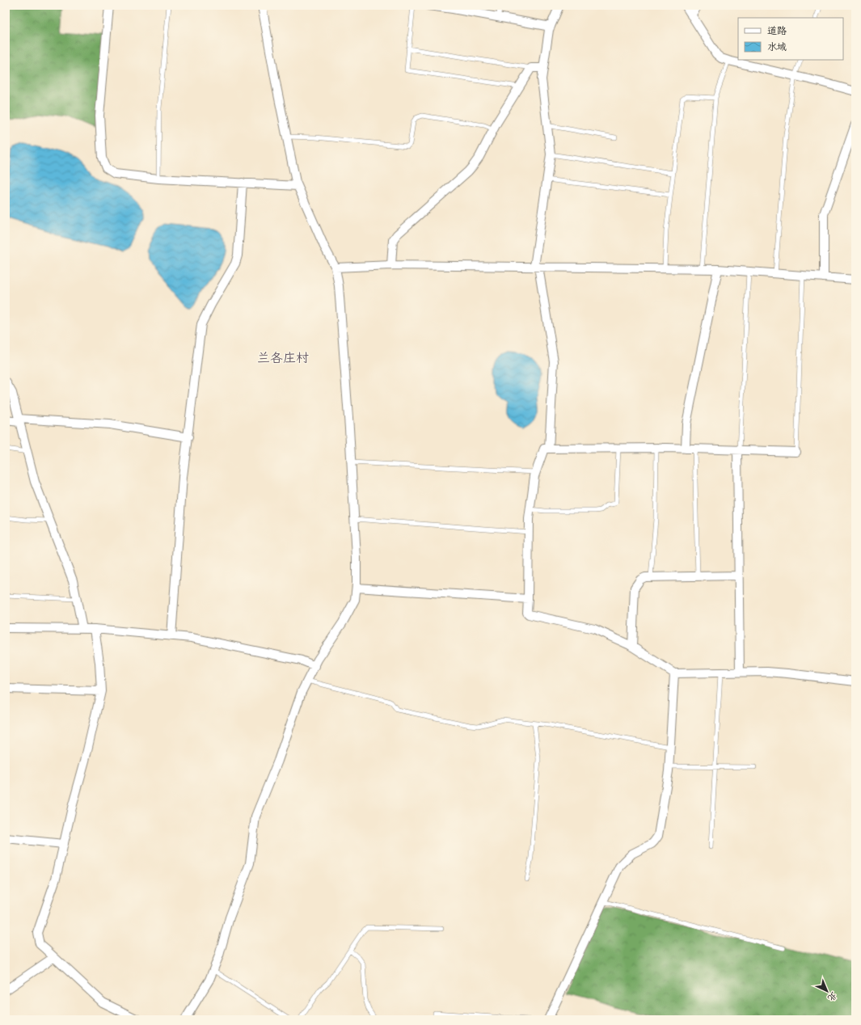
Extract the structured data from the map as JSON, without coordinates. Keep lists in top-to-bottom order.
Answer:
{
  "districts": ["兰各庄村"],
  "legend": ["道路", "水域"],
  "north": "bottom right"
}
